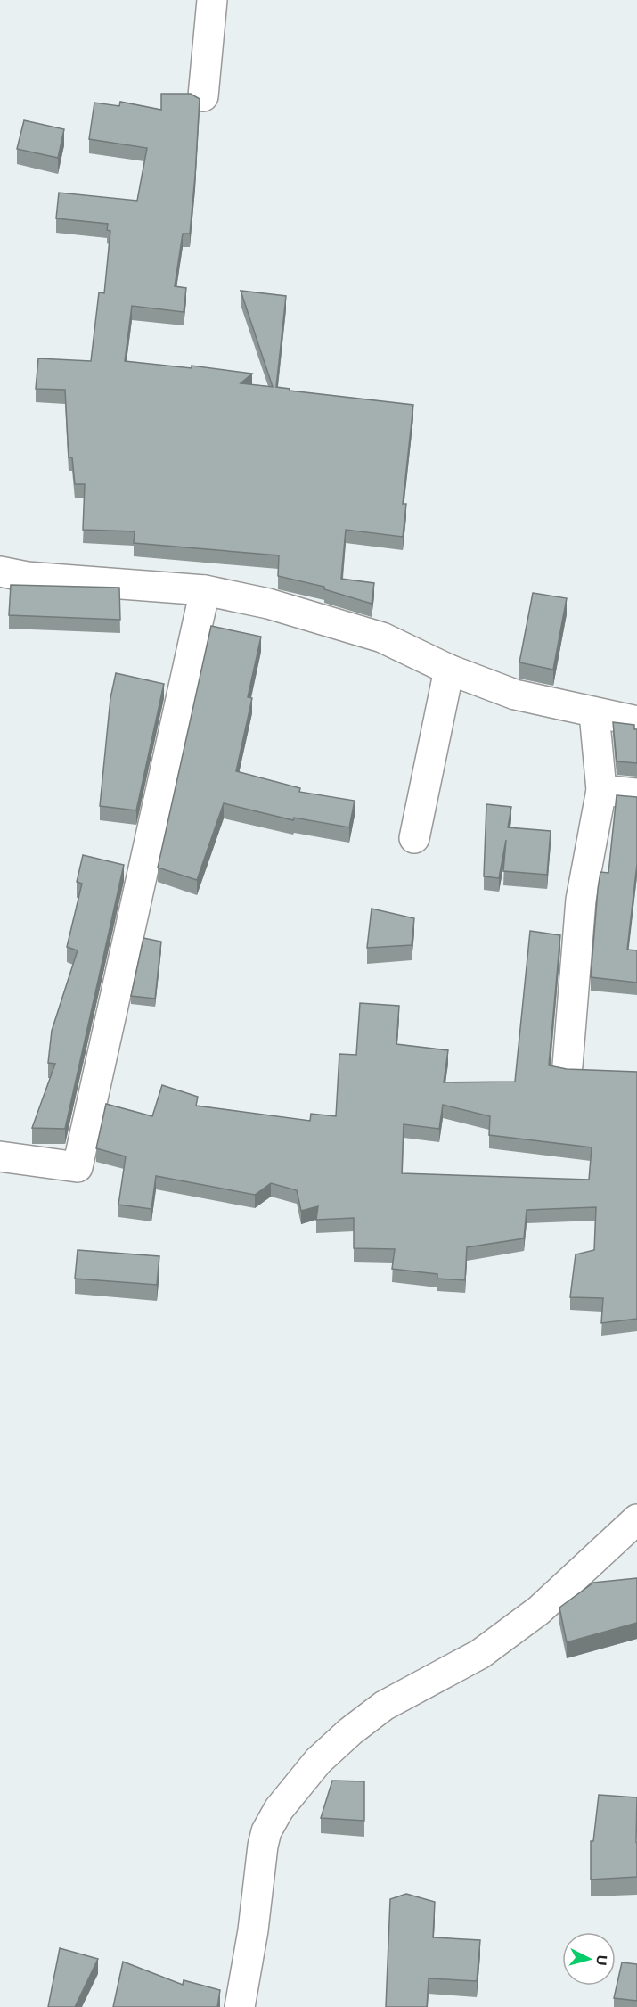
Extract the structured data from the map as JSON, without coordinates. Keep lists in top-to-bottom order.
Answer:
{
  "north": "right"
}
